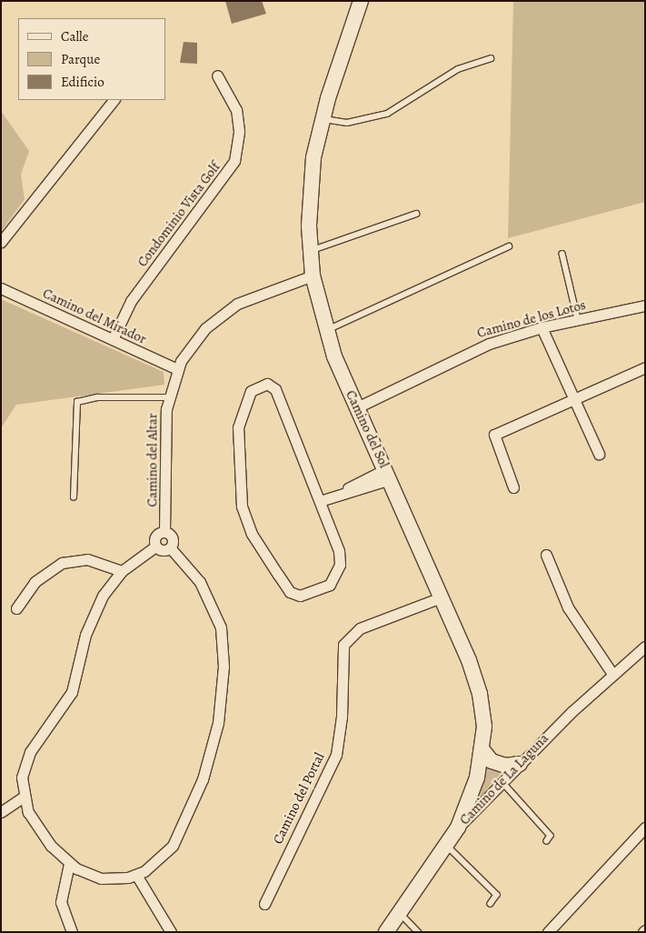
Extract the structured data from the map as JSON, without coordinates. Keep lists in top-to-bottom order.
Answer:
{
  "streets": {
    "street": [
      "Condominio Vista Golf",
      "Camino del Mirador",
      "Camino de los Lotos",
      "Camino del Sol",
      "Camino del Altar",
      "Camino de La Laguna",
      "Camino del Portal"
    ]
  },
  "crossings": [
    ["Condominio Vista Golf", "Camino del Mirador"],
    ["Camino del Mirador", "Camino del Altar"],
    ["Camino de los Lotos", "Camino del Sol"],
    ["Camino del Sol", "Camino del Altar"],
    ["Camino del Sol", "Camino de La Laguna"],
    ["Camino del Sol", "Camino del Portal"]
  ],
  "legend": ["Calle", "Parque", "Edificio"]
}
